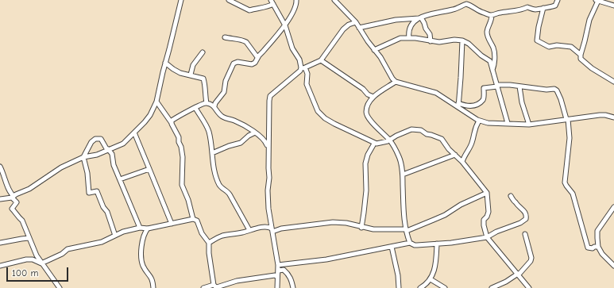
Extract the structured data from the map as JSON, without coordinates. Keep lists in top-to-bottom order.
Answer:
{
  "scale_bar": "100 m"
}
